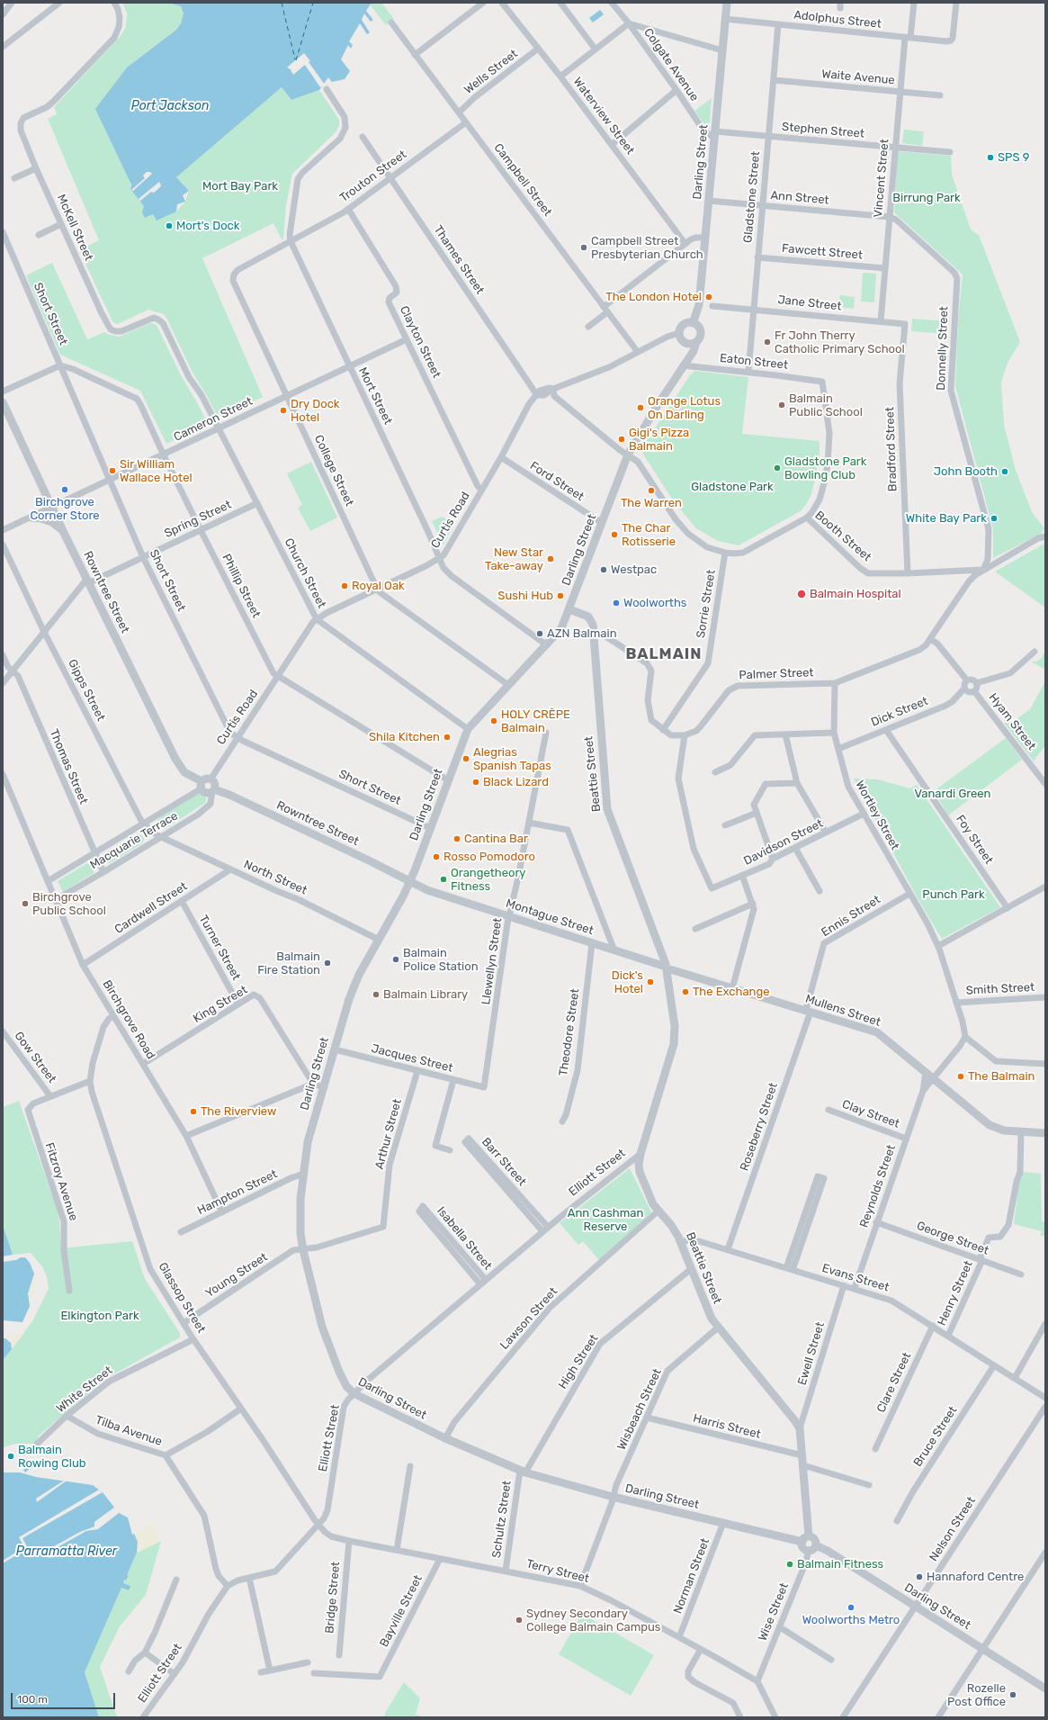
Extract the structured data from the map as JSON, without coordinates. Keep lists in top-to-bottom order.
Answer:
{
  "streets": {
    "street": [
      "Adolphus Street",
      "Colgate Avenue",
      "Wells Street",
      "Waite Avenue",
      "Waterview Street",
      "Stephen Street",
      "Darling Street",
      "Trouton Street",
      "Vincent Street",
      "Campbell Street",
      "Gladstone Street",
      "Ann Street",
      "McKell Street",
      "Fawcett Street",
      "Thames Street",
      "Jane Street",
      "Short Street",
      "Clayton Street",
      "Donnelly Street",
      "Eaton Street",
      "Mort Street",
      "Cameron Street",
      "Bradford Street",
      "College Street",
      "Ford Street",
      "Spring Street",
      "Curtis Road",
      "Booth Street",
      "Church Street",
      "Phillip Street",
      "Rowntree Street",
      "Sorrie Street",
      "Palmer Street",
      "Gipps Street",
      "Dick Street",
      "Hyam Street",
      "Thomas Street",
      "Beattie Street",
      "Wortley Street",
      "Foy Street",
      "Macquarie Terrace",
      "Davidson Street",
      "North Street",
      "Cardwell Street",
      "Ennis Street",
      "Montague Street",
      "Turner Street",
      "Llewellyn Street",
      "Smith Street",
      "King Street",
      "Mullens Street",
      "Birchgrove Road",
      "Theodore Street",
      "Gow Street",
      "Jacques Street",
      "Clay Street",
      "Roseberry Street",
      "Arthur Street",
      "Barr Street",
      "Elliott Street",
      "Fitzroy Avenue",
      "Reynolds Street",
      "Hampton Street",
      "Isabella Street",
      "George Street",
      "Young Street",
      "Evans Street",
      "Henry Street",
      "Glassop Street",
      "Lawson Street",
      "Ewell Street",
      "High Street",
      "Clare Street",
      "White Street",
      "Wisbeach Street",
      "Harris Street",
      "Tilba Avenue",
      "Bruce Street",
      "Schultz Street",
      "Nelson Street",
      "Terry Street",
      "Norman Street",
      "Bridge Street",
      "Bayville Street",
      "Wise Street"
    ]
  },
  "crossings": [
    ["Adolphus Street", "Darling Street"],
    ["Adolphus Street", "Vincent Street"],
    ["Adolphus Street", "Gladstone Street"],
    ["Colgate Avenue", "Stephen Street"],
    ["Colgate Avenue", "Darling Street"],
    ["Wells Street", "Waterview Street"],
    ["Wells Street", "Campbell Street"],
    ["Waite Avenue", "Vincent Street"],
    ["Waite Avenue", "Gladstone Street"],
    ["Stephen Street", "Darling Street"],
    ["Stephen Street", "Vincent Street"],
    ["Stephen Street", "Gladstone Street"],
    ["Darling Street", "Ann Street"],
    ["Darling Street", "Short Street"],
    ["Darling Street", "Eaton Street"],
    ["Darling Street", "Mort Street"],
    ["Darling Street", "College Street"],
    ["Darling Street", "Ford Street"],
    ["Darling Street", "Curtis Road"],
    ["Darling Street", "Booth Street"],
    ["Darling Street", "Church Street"],
    ["Darling Street", "Phillip Street"],
    ["Darling Street", "Rowntree Street"],
    ["Darling Street", "Beattie Street"],
    ["Darling Street", "North Street"],
    ["Darling Street", "Montague Street"],
    ["Darling Street", "Jacques Street"],
    ["Darling Street", "Arthur Street"],
    ["Darling Street", "Elliott Street"],
    ["Darling Street", "Hampton Street"],
    ["Darling Street", "Young Street"],
    ["Darling Street", "Lawson Street"],
    ["Darling Street", "High Street"],
    ["Darling Street", "Wisbeach Street"],
    ["Darling Street", "Schultz Street"],
    ["Darling Street", "Nelson Street"],
    ["Darling Street", "Norman Street"],
    ["Darling Street", "Wise Street"],
    ["Trouton Street", "Campbell Street"],
    ["Trouton Street", "Thames Street"],
    ["Trouton Street", "Clayton Street"],
    ["Trouton Street", "Mort Street"],
    ["Trouton Street", "College Street"],
    ["Vincent Street", "Ann Street"],
    ["Vincent Street", "Fawcett Street"],
    ["Vincent Street", "Jane Street"],
    ["Vincent Street", "Donnelly Street"],
    ["Campbell Street", "Curtis Road"],
    ["Gladstone Street", "Ann Street"],
    ["Gladstone Street", "Fawcett Street"],
    ["Gladstone Street", "Jane Street"],
    ["Gladstone Street", "Eaton Street"],
    ["Ann Street", "Donnelly Street"],
    ["McKell Street", "Cameron Street"],
    ["McKell Street", "Church Street"],
    ["Thames Street", "Curtis Road"],
    ["Jane Street", "Bradford Street"],
    ["Short Street", "Cameron Street"],
    ["Short Street", "Spring Street"],
    ["Short Street", "Curtis Road"],
    ["Short Street", "Phillip Street"],
    ["Clayton Street", "Cameron Street"],
    ["Clayton Street", "Curtis Road"],
    ["Donnelly Street", "Booth Street"],
    ["Donnelly Street", "Palmer Street"],
    ["Eaton Street", "Booth Street"],
    ["Mort Street", "Cameron Street"],
    ["Mort Street", "College Street"],
    ["Mort Street", "Curtis Road"],
    ["Cameron Street", "College Street"],
    ["Cameron Street", "Church Street"],
    ["Cameron Street", "Phillip Street"],
    ["Cameron Street", "Rowntree Street"],
    ["Bradford Street", "Booth Street"],
    ["College Street", "Curtis Road"],
    ["Ford Street", "Curtis Road"],
    ["Spring Street", "Church Street"],
    ["Spring Street", "Phillip Street"],
    ["Spring Street", "Rowntree Street"],
    ["Spring Street", "Gipps Street"],
    ["Spring Street", "Thomas Street"],
    ["Curtis Road", "Booth Street"],
    ["Curtis Road", "Church Street"],
    ["Curtis Road", "Phillip Street"],
    ["Curtis Road", "Rowntree Street"],
    ["Curtis Road", "Macquarie Terrace"],
    ["Booth Street", "Sorrie Street"],
    ["Booth Street", "Palmer Street"],
    ["Rowntree Street", "Macquarie Terrace"],
    ["Rowntree Street", "Montague Street"],
    ["Palmer Street", "Wortley Street"],
    ["Palmer Street", "Davidson Street"],
    ["Gipps Street", "Macquarie Terrace"],
    ["Gipps Street", "North Street"],
    ["Dick Street", "Hyam Street"],
    ["Dick Street", "Wortley Street"],
    ["Dick Street", "Foy Street"],
    ["Thomas Street", "Macquarie Terrace"],
    ["Beattie Street", "Montague Street"],
    ["Beattie Street", "Mullens Street"],
    ["Beattie Street", "Elliott Street"],
    ["Beattie Street", "Evans Street"],
    ["Beattie Street", "Lawson Street"],
    ["Beattie Street", "Ewell Street"],
    ["Beattie Street", "High Street"],
    ["Beattie Street", "Wisbeach Street"],
    ["Wortley Street", "Davidson Street"],
    ["Wortley Street", "Ennis Street"],
    ["Macquarie Terrace", "North Street"],
    ["Macquarie Terrace", "Birchgrove Road"],
    ["North Street", "Cardwell Street"],
    ["Cardwell Street", "Turner Street"],
    ["Cardwell Street", "Birchgrove Road"],
    ["Ennis Street", "Mullens Street"],
    ["Ennis Street", "Roseberry Street"],
    ["Montague Street", "Llewellyn Street"],
    ["Montague Street", "Mullens Street"],
    ["Montague Street", "Theodore Street"],
    ["Turner Street", "King Street"],
    ["Llewellyn Street", "Jacques Street"],
    ["King Street", "Birchgrove Road"],
    ["Mullens Street", "Roseberry Street"],
    ["Mullens Street", "Reynolds Street"],
    ["Mullens Street", "Henry Street"],
    ["Birchgrove Road", "Hampton Street"],
    ["Birchgrove Road", "Glassop Street"],
    ["Gow Street", "Fitzroy Avenue"],
    ["Jacques Street", "Arthur Street"],
    ["Clay Street", "Reynolds Street"],
    ["Roseberry Street", "Evans Street"],
    ["Arthur Street", "Young Street"],
    ["Barr Street", "Elliott Street"],
    ["Elliott Street", "Isabella Street"],
    ["Elliott Street", "Glassop Street"],
    ["Elliott Street", "Terry Street"],
    ["Reynolds Street", "George Street"],
    ["Reynolds Street", "Evans Street"],
    ["George Street", "Henry Street"],
    ["Young Street", "Glassop Street"],
    ["Evans Street", "Henry Street"],
    ["Evans Street", "Ewell Street"],
    ["Evans Street", "Clare Street"],
    ["Evans Street", "Bruce Street"],
    ["Glassop Street", "White Street"],
    ["Glassop Street", "Terry Street"],
    ["High Street", "Schultz Street"],
    ["White Street", "Tilba Avenue"],
    ["Wisbeach Street", "Harris Street"],
    ["Wisbeach Street", "Terry Street"],
    ["Schultz Street", "Terry Street"],
    ["Terry Street", "Norman Street"],
    ["Terry Street", "Bridge Street"],
    ["Terry Street", "Bayville Street"],
    ["Terry Street", "Wise Street"]
  ],
  "districts": ["BALMAIN"],
  "water": ["Port Jackson", "Parramatta River"],
  "parks": [
    "Mort Bay Park",
    "Birrung Park",
    "Gladstone Park",
    "Vanardi Green",
    "Punch Park",
    "Ann Cashman Reserve",
    "Elkington Park"
  ],
  "places": [
    "SPS 9",
    "Mort's Dock",
    "Campbell Street Presbyterian Church",
    "The London Hotel",
    "Fr John Therry Catholic Primary School",
    "Balmain Public School",
    "Orange Lotus On Darling",
    "Dry Dock Hotel",
    "Gigi's Pizza Balmain",
    "Gladstone Park Bowling Club",
    "Sir William Wallace Hotel",
    "John Booth",
    "Birchgrove Corner Store",
    "The Warren",
    "White Bay Park",
    "The Char Rotisserie",
    "New Star Take-away",
    "Westpac",
    "Royal Oak",
    "Balmain Hospital",
    "Sushi Hub",
    "Woolworths",
    "AZN Balmain",
    "HOLY CRÊPE Balmain",
    "Shila Kitchen",
    "Alegrias Spanish Tapas",
    "Black Lizard",
    "Cantina Bar",
    "Rosso Pomodoro",
    "Orangetheory Fitness",
    "Birchgrove Public School",
    "Balmain Police Station",
    "Balmain Fire Station",
    "Dick's Hotel",
    "The Exchange",
    "Balmain Library",
    "The Balmain",
    "The Riverview",
    "Balmain Rowing Club",
    "Balmain Fitness",
    "Hannaford Centre",
    "Woolworths Metro",
    "Sydney Secondary College Balmain Campus",
    "Rozelle Post Office"
  ],
  "scale_bar": "100 m"
}
